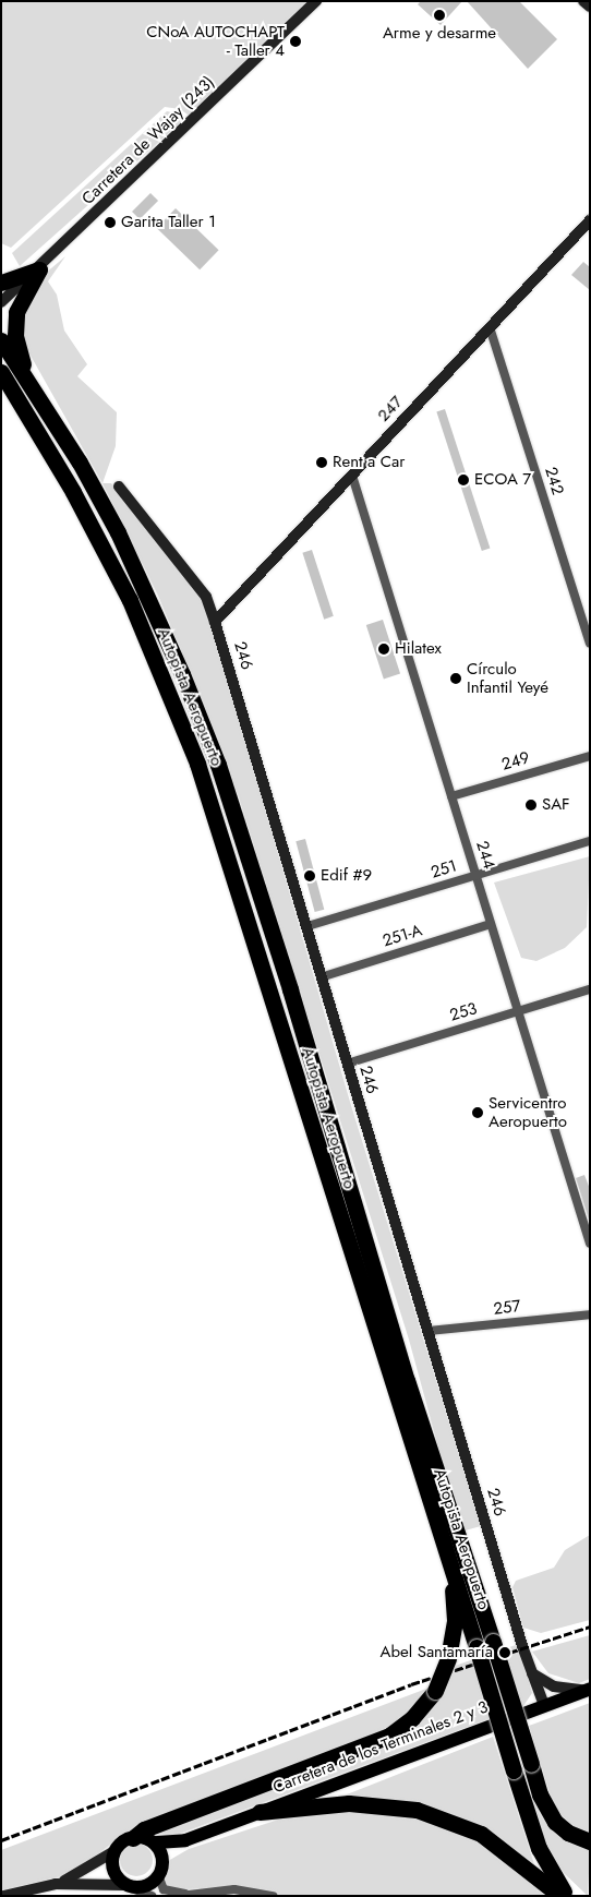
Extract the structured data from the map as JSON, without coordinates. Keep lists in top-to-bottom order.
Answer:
{
  "streets": {
    "highway": ["Autopista Aeropuerto"],
    "main road": ["Carretera de los Terminales 2 y 3"],
    "street": [
      "Carretera de Wajay (243)",
      "247",
      "242",
      "246",
      "249",
      "244",
      "251",
      "251-A",
      "253",
      "257"
    ]
  },
  "crossings": [
    ["247", "242"],
    ["247", "246"],
    ["247", "244"],
    ["246", "251"],
    ["246", "251-A"],
    ["246", "253"],
    ["246", "257"],
    ["246", "Carretera de los Terminales 2 y 3"],
    ["249", "244"],
    ["244", "251"],
    ["244", "251-A"],
    ["244", "253"]
  ],
  "places": [
    "Arme y desarme",
    "CNoA AUTOCHAPT - Taller 4",
    "Garita Taller 1",
    "Rent a Car",
    "ECOA 7",
    "Hilatex",
    "Círculo Infantil Yeyé",
    "SAF",
    "Edif #9",
    "Servicentro Aeropuerto",
    "Abel Santamaría"
  ]
}
